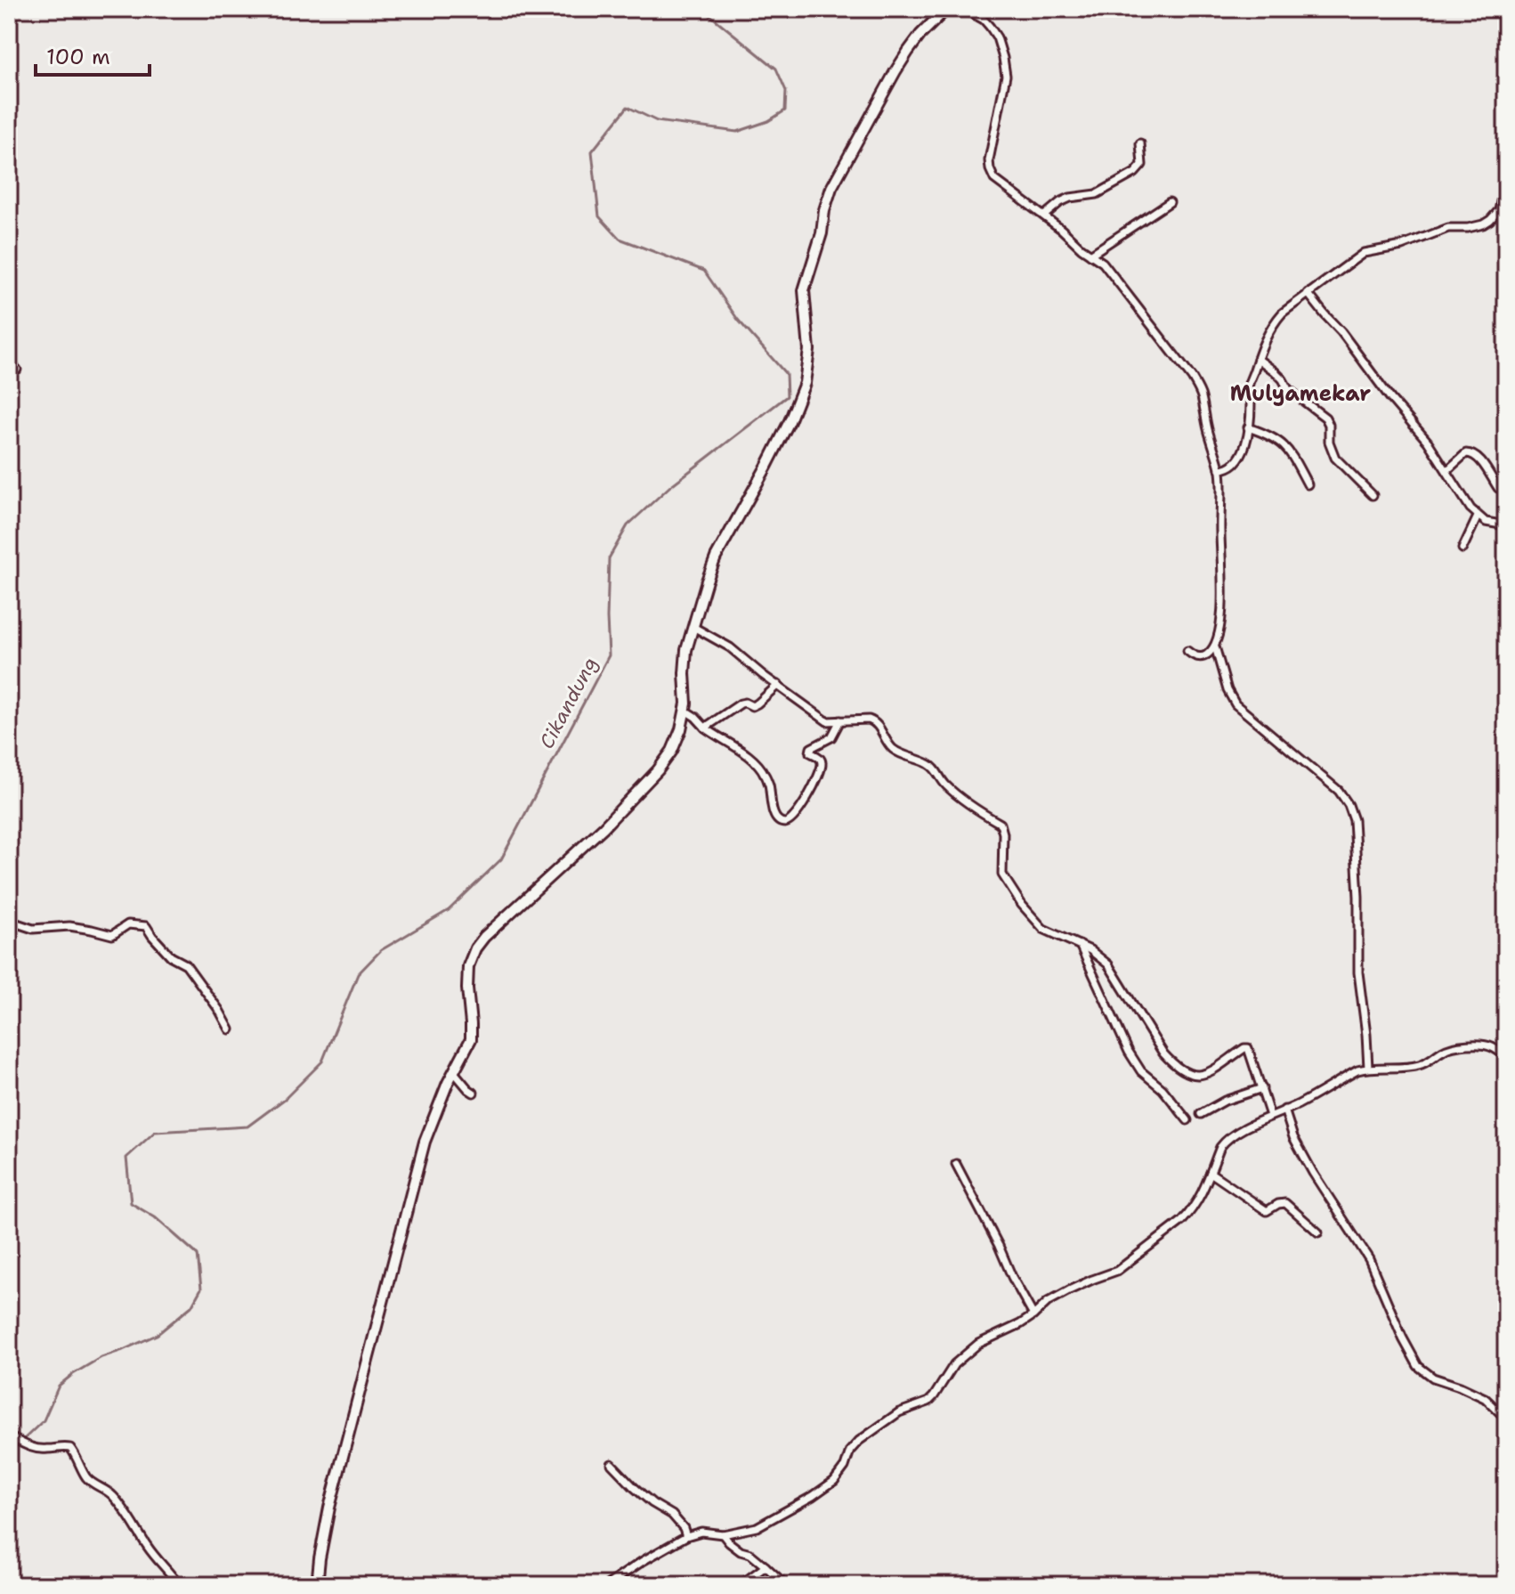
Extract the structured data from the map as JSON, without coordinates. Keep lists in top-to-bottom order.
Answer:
{
  "districts": ["Mulyamekar"],
  "water": ["Cikandung"],
  "scale_bar": "100 m"
}
